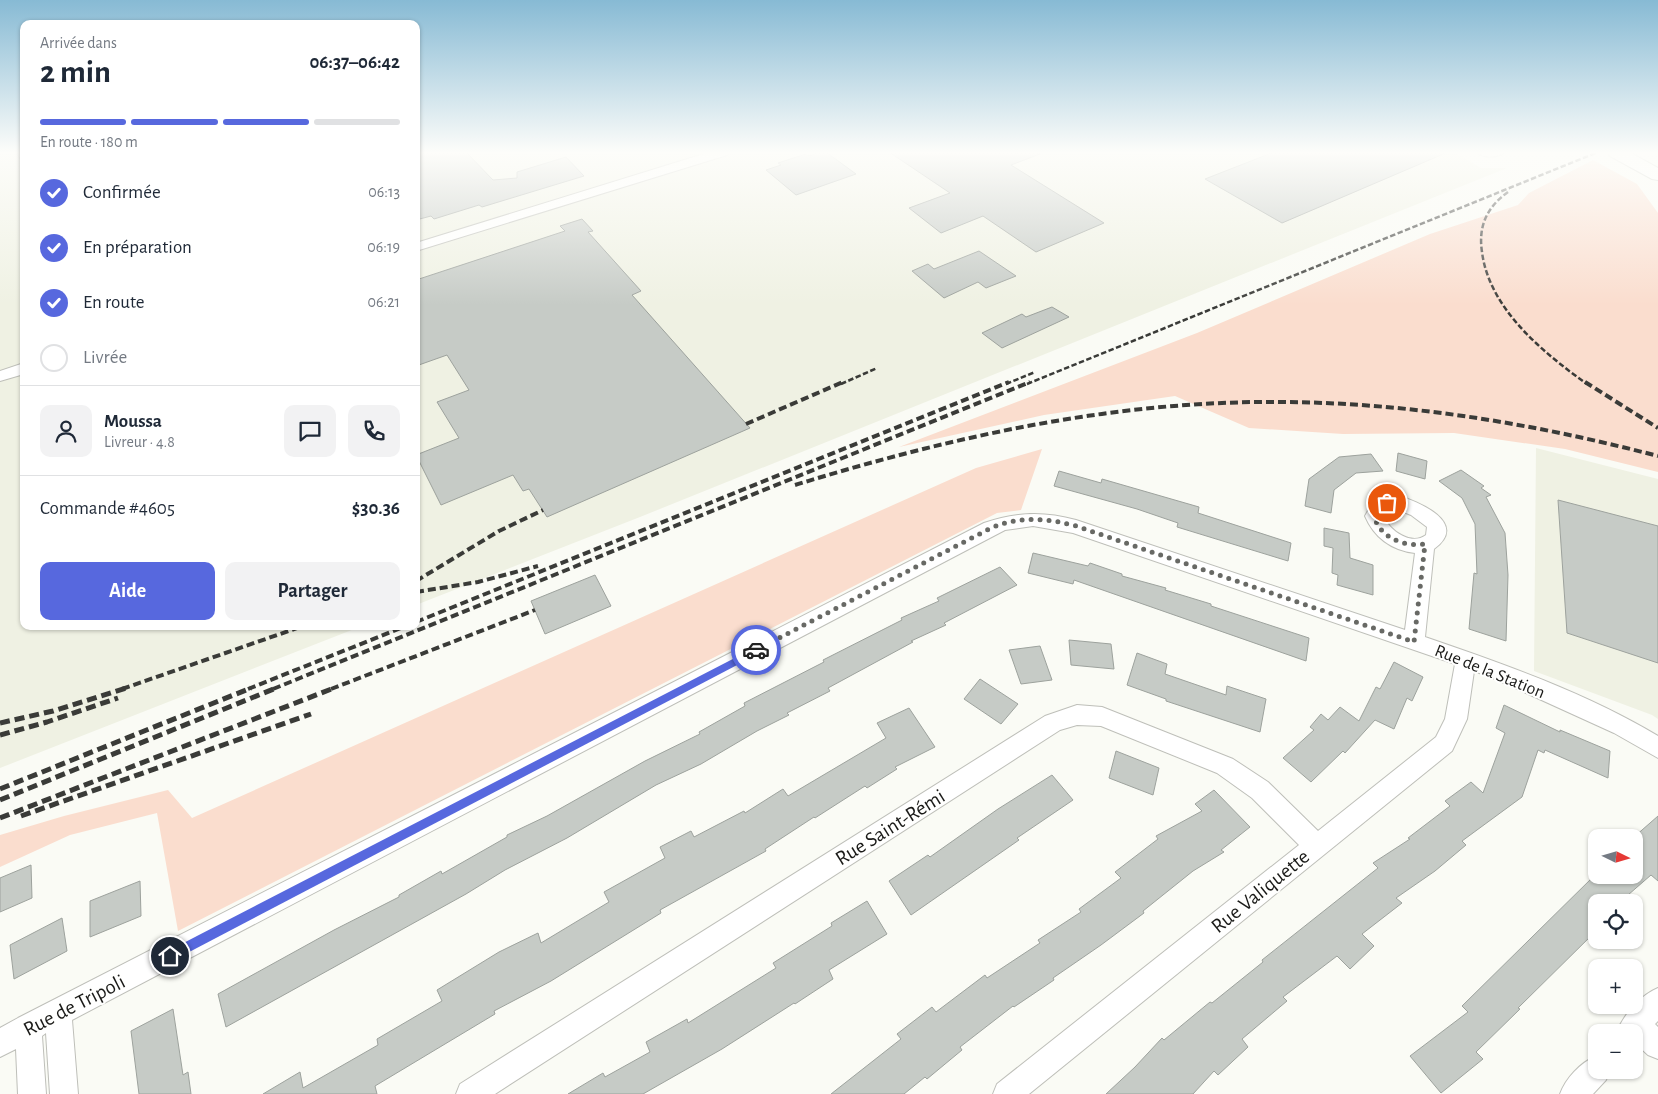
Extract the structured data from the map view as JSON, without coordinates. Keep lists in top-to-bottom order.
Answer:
{
  "streets": {
    "street": [
      "Rue de la Station",
      "Rue Saint-Rémi",
      "Rue Valiquette",
      "Rue de Tripoli"
    ]
  },
  "crossings": [
    ["Rue de la Station", "Rue Valiquette"],
    ["Rue de la Station", "Rue de Tripoli"],
    ["Rue Saint-Rémi", "Rue Valiquette"]
  ],
  "north": "right",
  "page": {
    "heading": ["2 min", "Arrivée dans", "06:37–06:42"],
    "panel": [
      "Moussa",
      "Livreur · 4.8",
      "Commande #4605",
      "$30.36"
    ],
    "bar": "En route · 180 m",
    "list": [
      ["Confirmée", "06:13"],
      ["En préparation", "06:19"],
      ["En route", "06:21"],
      "Livrée"
    ],
    "buttons": ["Aide", "Partager"],
    "map_buttons": ["+", "−"]
  }
}
